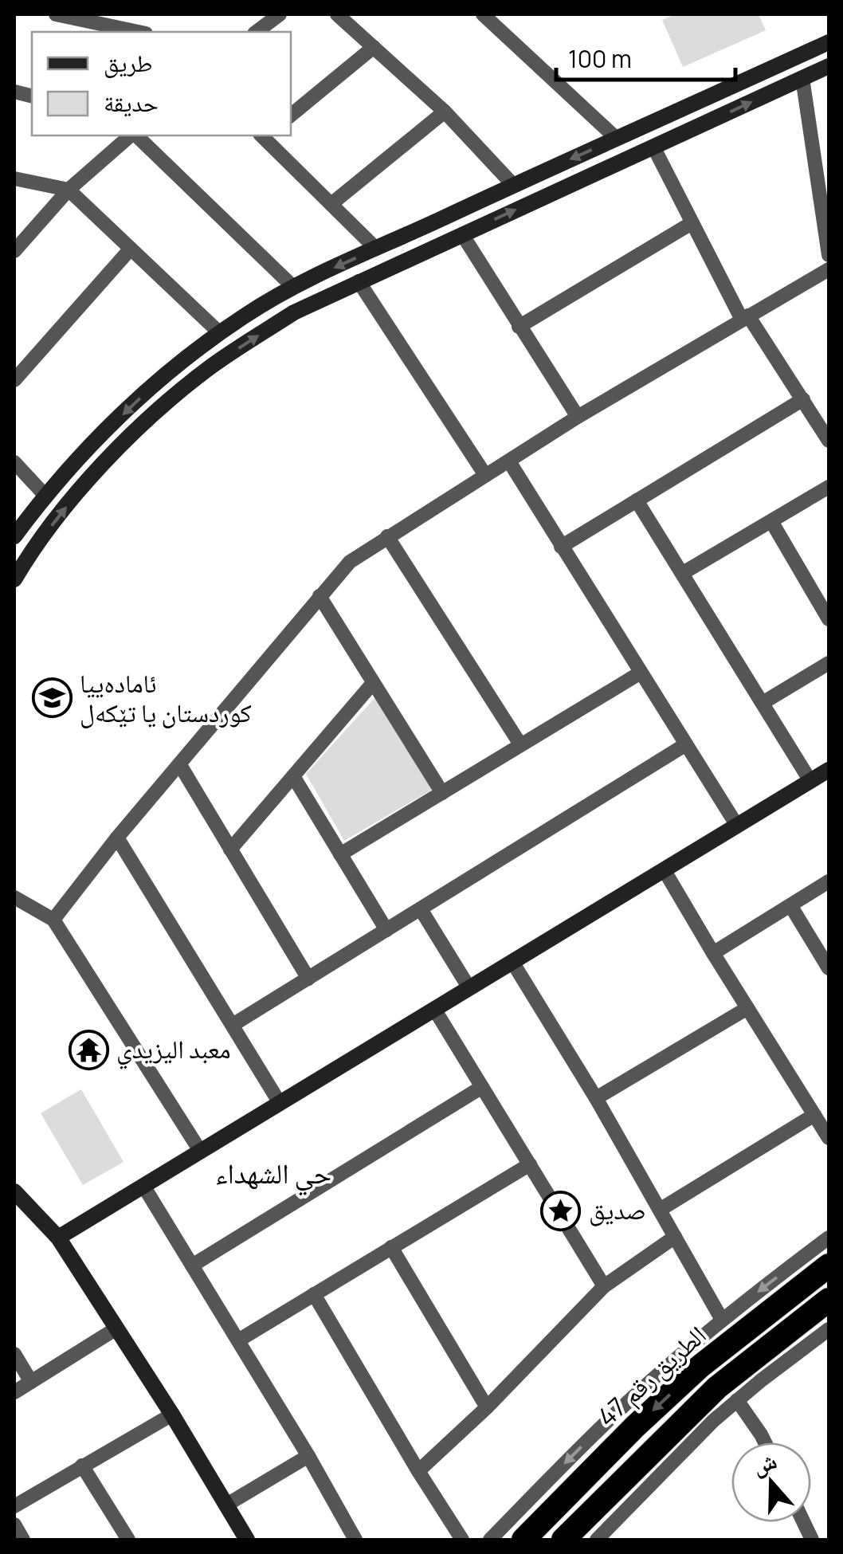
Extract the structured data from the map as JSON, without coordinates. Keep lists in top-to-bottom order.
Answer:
{
  "streets": {
    "highway": ["الطريق رقم 47"]
  },
  "districts": ["حي الشهداء"],
  "places": {
    "school or university": ["ئامادەییا کوردستان یا تێکەل"],
    "temple": ["معبد اليزيدي"],
    "place": ["صديق"]
  },
  "legend": ["طريق", "حديقة"],
  "scale_bar": "100 m",
  "north": "top"
}
